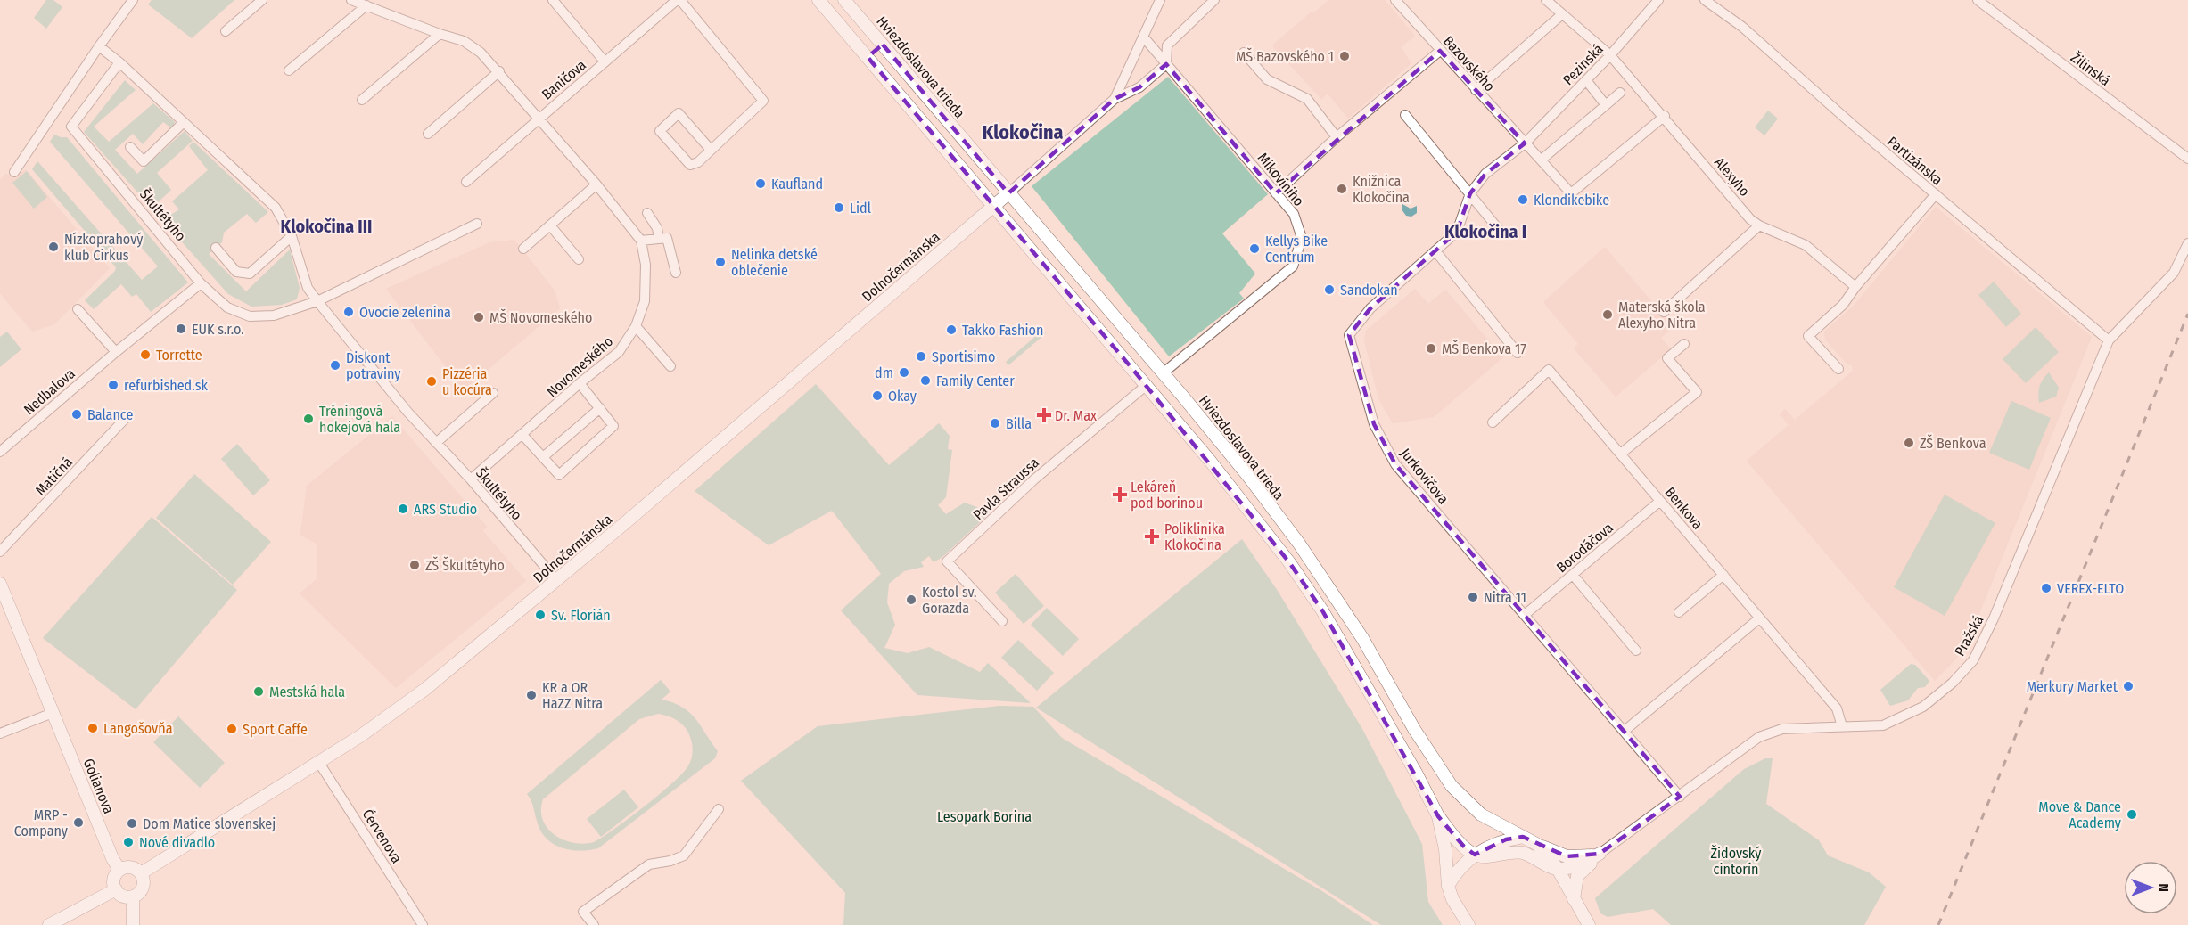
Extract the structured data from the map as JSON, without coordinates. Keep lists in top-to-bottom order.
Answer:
{
  "streets": {
    "street": [
      "Bazovského",
      "Pezinská",
      "Hviezdoslavova trieda",
      "Žilinská",
      "Baničova",
      "Partizánska",
      "Alexyho",
      "Mikovíniho",
      "Škultétyho",
      "Dolnočermánska",
      "Novomeského",
      "Nedbalova",
      "Matičná",
      "Jurkovičova",
      "Pavla Straussa",
      "Benkova",
      "Borodáčova",
      "Pražská",
      "Golianova",
      "Červenova"
    ]
  },
  "crossings": [
    ["Bazovského", "Pezinská"],
    ["Bazovského", "Alexyho"],
    ["Bazovského", "Jurkovičova"],
    ["Pezinská", "Alexyho"],
    ["Pezinská", "Jurkovičova"],
    ["Hviezdoslavova trieda", "Mikovíniho"],
    ["Hviezdoslavova trieda", "Dolnočermánska"],
    ["Baničova", "Novomeského"],
    ["Partizánska", "Pražská"],
    ["Škultétyho", "Dolnočermánska"],
    ["Škultétyho", "Novomeského"],
    ["Škultétyho", "Nedbalova"],
    ["Dolnočermánska", "Golianova"],
    ["Dolnočermánska", "Červenova"],
    ["Jurkovičova", "Borodáčova"],
    ["Jurkovičova", "Pražská"],
    ["Benkova", "Borodáčova"],
    ["Benkova", "Pražská"]
  ],
  "districts": ["Klokočina", "Klokočina III", "Klokočina I"],
  "parks": ["Lesopark Borina", "Židovský cintorín"],
  "places": {
    "other": [
      "MŠ Bazovského 1",
      "Kaufland",
      "Knižnica Klokočina",
      "Klondikebike",
      "Lidl",
      "Nízkoprahový klub Cirkus",
      "Kellys Bike Centrum",
      "Nelinka detské oblečenie",
      "Sandokan",
      "Ovocie zelenina",
      "Materská škola Alexyho Nitra",
      "MŠ Novomeského",
      "EUK s.r.o.",
      "Takko Fashion",
      "MŠ Benkova 17",
      "Torrette",
      "Sportisimo",
      "Diskont potraviny",
      "dm",
      "Family Center",
      "Pizzéria u kocúra",
      "refurbished.sk",
      "Okay",
      "Balance",
      "Tréningová hokejová hala",
      "Billa",
      "ZŠ Benkova",
      "ARS Studio",
      "ZŠ Škultétyho",
      "VEREX-ELTO",
      "Nitra 11",
      "Kostol sv. Gorazda",
      "Sv. Florián",
      "Merkury Market",
      "Mestská hala",
      "KR a OR HaZZ Nitra",
      "Langošovňa",
      "Sport Caffe",
      "Move & Dance Academy",
      "MRP - Company",
      "Dom Matice slovenskej",
      "Nové divadlo"
    ],
    "health": ["Dr. Max", "Lekáreň pod borinou", "Poliklinika Klokočina"]
  },
  "north": "right"
}
